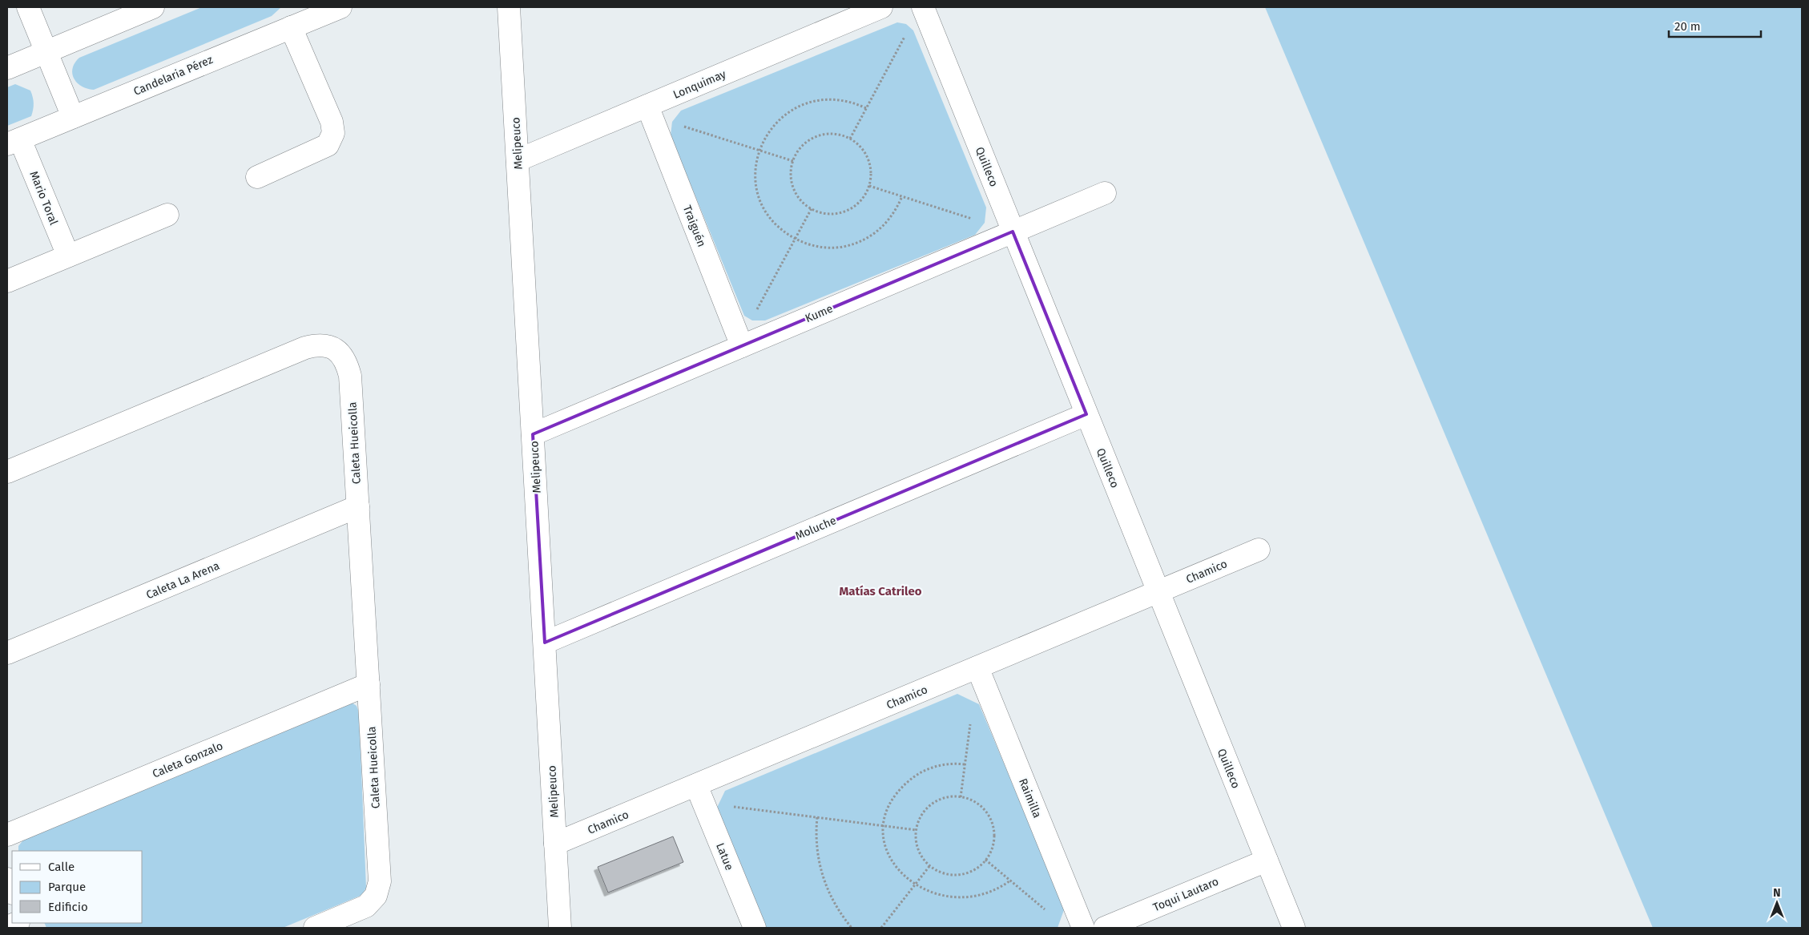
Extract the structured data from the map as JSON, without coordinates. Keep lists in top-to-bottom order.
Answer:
{
  "streets": {
    "street": [
      "Candelaria Pérez",
      "Lonquimay",
      "Melipeuco",
      "Quilleco",
      "Mario Toral",
      "Traiguén",
      "Kume",
      "Caleta Hueicolla",
      "Moluche",
      "Chamico",
      "Caleta La Arena",
      "Caleta Gonzalo",
      "Raimilla",
      "Latue",
      "Toqui Lautaro"
    ]
  },
  "crossings": [
    ["Candelaria Pérez", "Mario Toral"],
    ["Lonquimay", "Melipeuco"],
    ["Lonquimay", "Traiguén"],
    ["Melipeuco", "Kume"],
    ["Melipeuco", "Moluche"],
    ["Melipeuco", "Chamico"],
    ["Quilleco", "Kume"],
    ["Quilleco", "Moluche"],
    ["Quilleco", "Chamico"],
    ["Quilleco", "Toqui Lautaro"],
    ["Traiguén", "Kume"],
    ["Caleta Hueicolla", "Caleta La Arena"],
    ["Caleta Hueicolla", "Caleta Gonzalo"],
    ["Chamico", "Raimilla"],
    ["Chamico", "Latue"]
  ],
  "districts": ["Matías Catrileo"],
  "legend": ["Calle", "Parque", "Edificio"],
  "scale_bar": "20 m",
  "north": "top"
}
